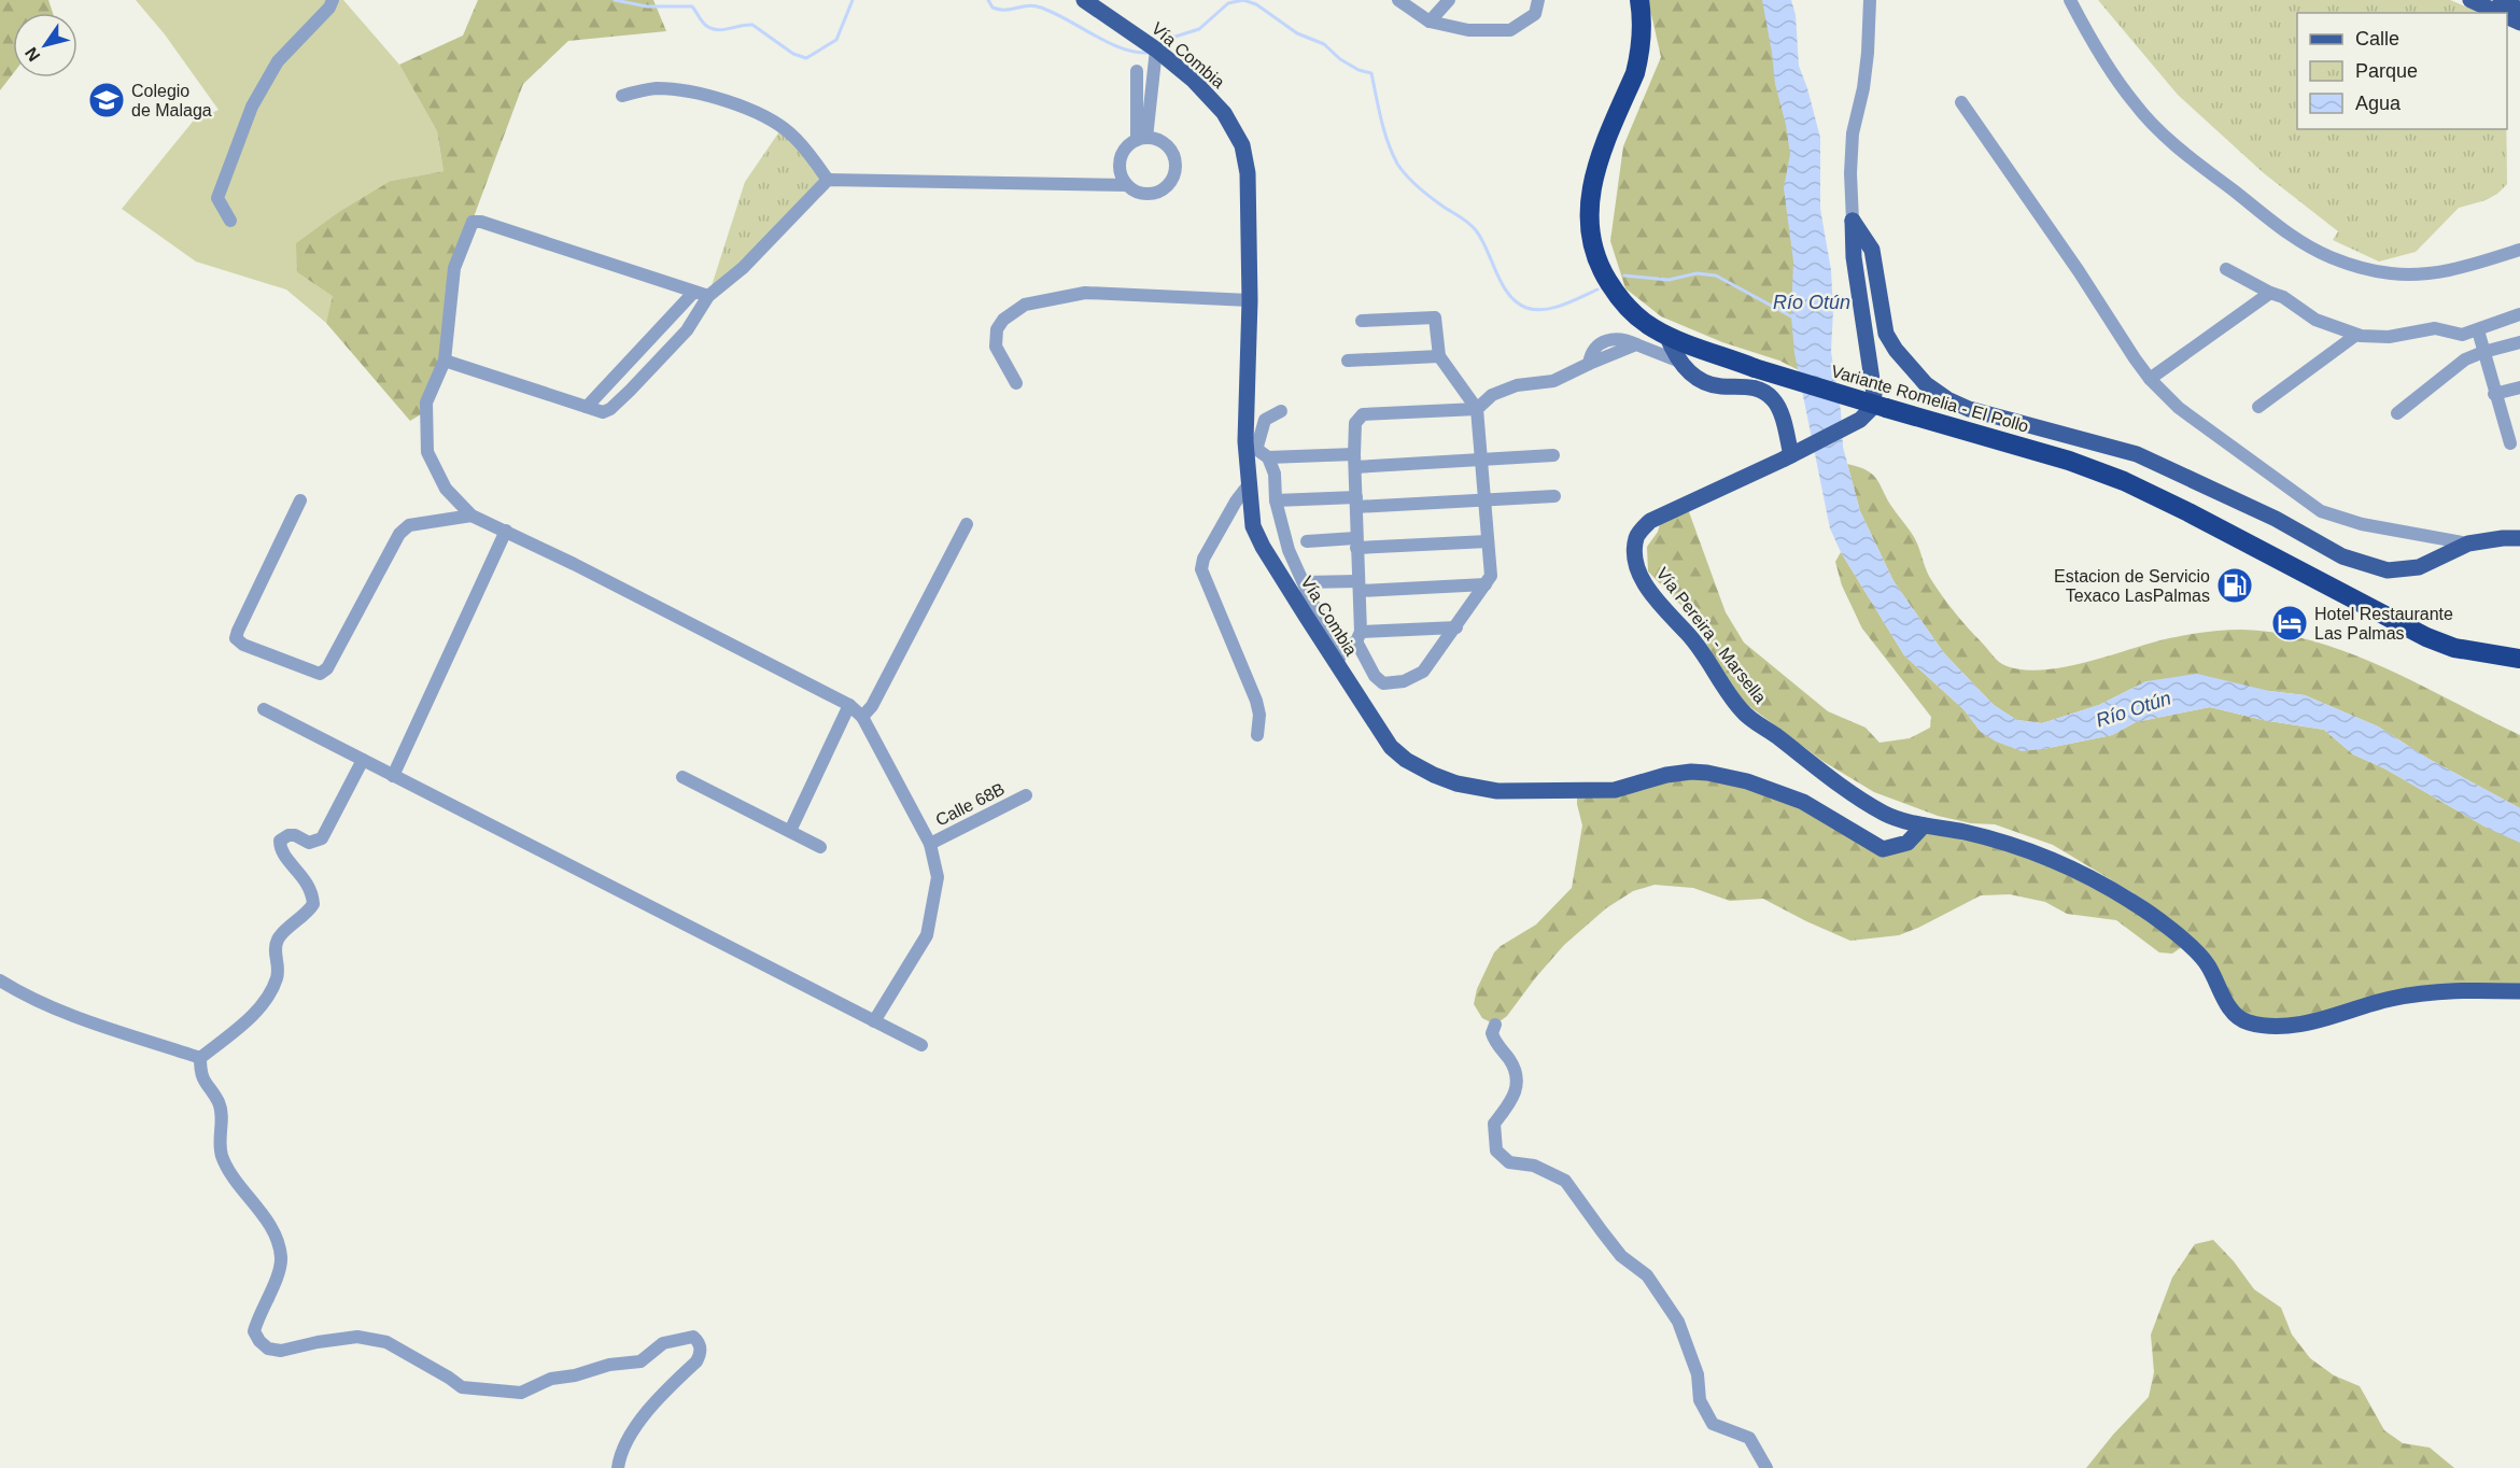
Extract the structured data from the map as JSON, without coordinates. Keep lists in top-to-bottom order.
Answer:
{
  "streets": {
    "highway": ["Variante Romelia - El Pollo"],
    "main road": ["Vía Combia", "Vía Pereira - Marsella"],
    "street": ["Calle 68B"]
  },
  "crossings": [
    ["Vía Combia", "Vía Pereira - Marsella"]
  ],
  "water": ["Río Otún"],
  "places": {
    "school or university": ["Colegio de Malaga"],
    "fuel station": ["Estacion de Servicio Texaco LasPalmas"],
    "hotel": ["Hotel Restaurante Las Palmas"]
  },
  "legend": ["Calle", "Parque", "Agua"],
  "north": "bottom left"
}
